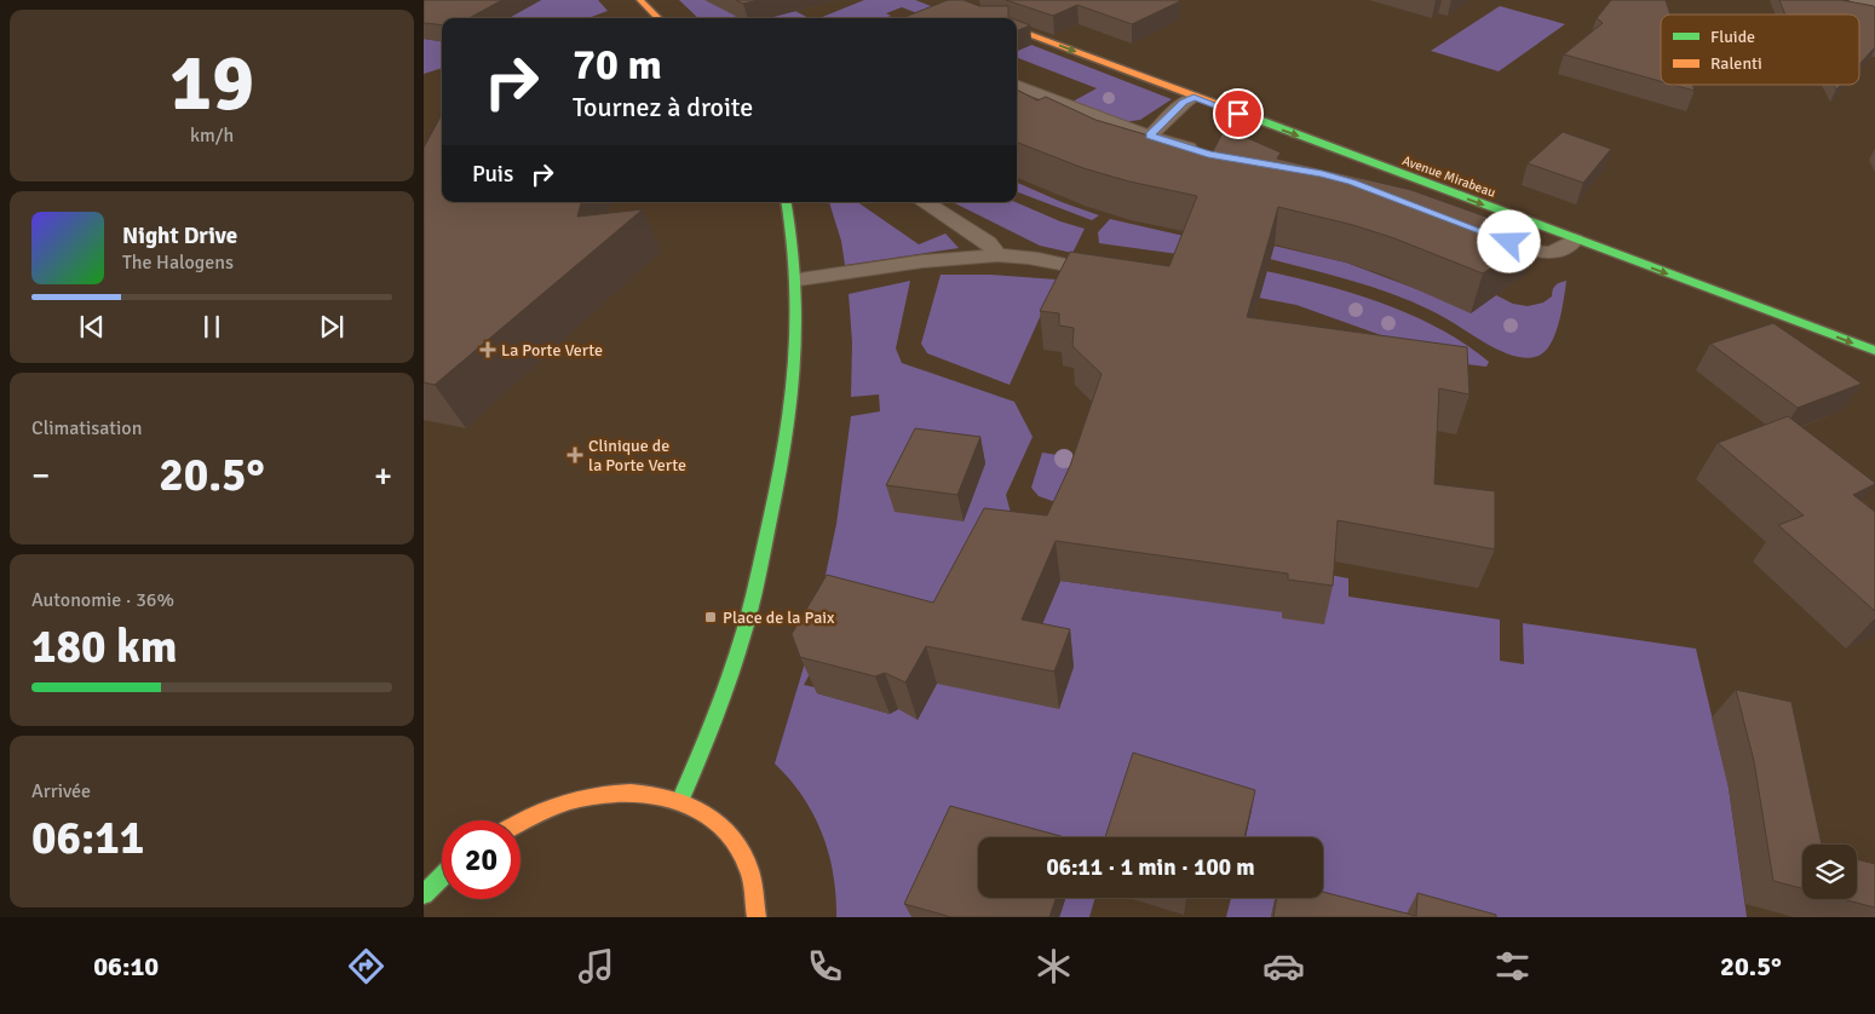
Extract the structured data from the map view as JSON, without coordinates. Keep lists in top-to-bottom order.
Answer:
{
  "streets": {
    "street": ["Avenue Mirabeau"]
  },
  "one_way": ["Avenue Mirabeau"],
  "places": {
    "health": ["La Porte Verte", "Clinique de la Porte Verte"],
    "transit": ["Place de la Paix"]
  },
  "legend": ["Fluide", "Ralenti"],
  "page": {
    "tile": [
      ["19", "km/h"],
      "Climatisation",
      ["Autonomie · 36%", "180 km"],
      ["Arrivée", "06:11"]
    ],
    "turn": ["70 m", "Tournez à droite"],
    "then": "Puis",
    "song": ["Night Drive", "The Halogens"],
    "heat": ["−", "20.5°", "+"],
    "limit": "20",
    "trip": "06:11 · 1 min · 100 m",
    "tabs": ["06:10", "20.5°"]
  }
}
